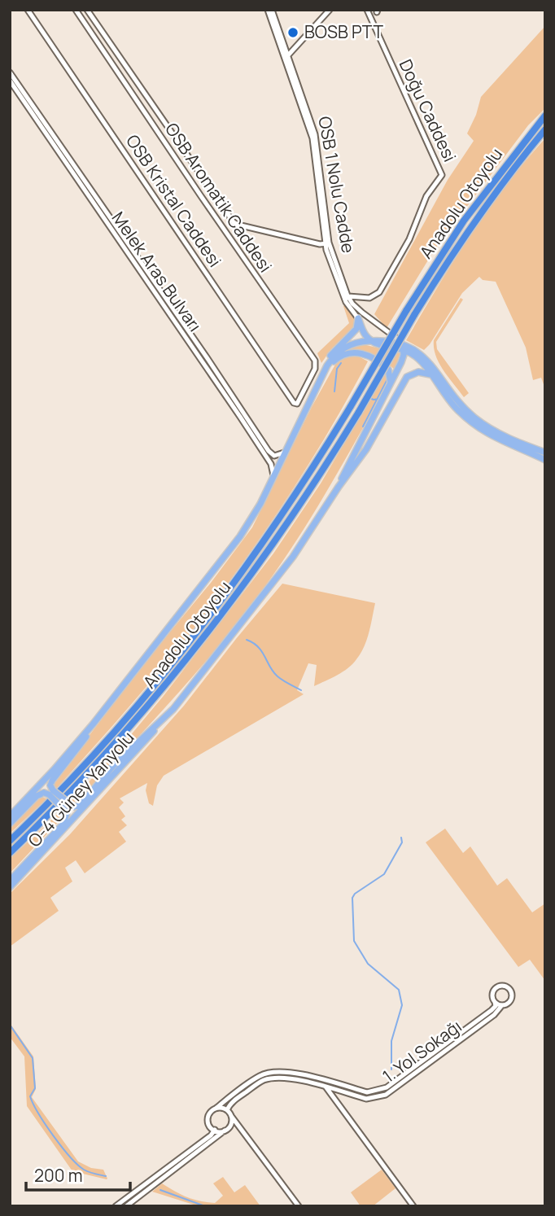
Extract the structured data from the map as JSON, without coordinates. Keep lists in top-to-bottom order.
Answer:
{
  "streets": {
    "highway": ["Anadolu Otoyolu"],
    "main road": ["OSB 1 Nolu Cadde", "O-4 Güney Yanyolu"],
    "street": [
      "Doğu Caddesi",
      "OSB Aromatik Caddesi",
      "OSB Kristal Caddesi",
      "Melek Aras Bulvarı",
      "1. Yol Sokağı"
    ]
  },
  "crossings": [
    ["Doğu Caddesi", "OSB 1 Nolu Cadde"],
    ["OSB Aromatik Caddesi", "OSB Kristal Caddesi"]
  ],
  "places": ["BOSB PTT"],
  "scale_bar": "200 m"
}
